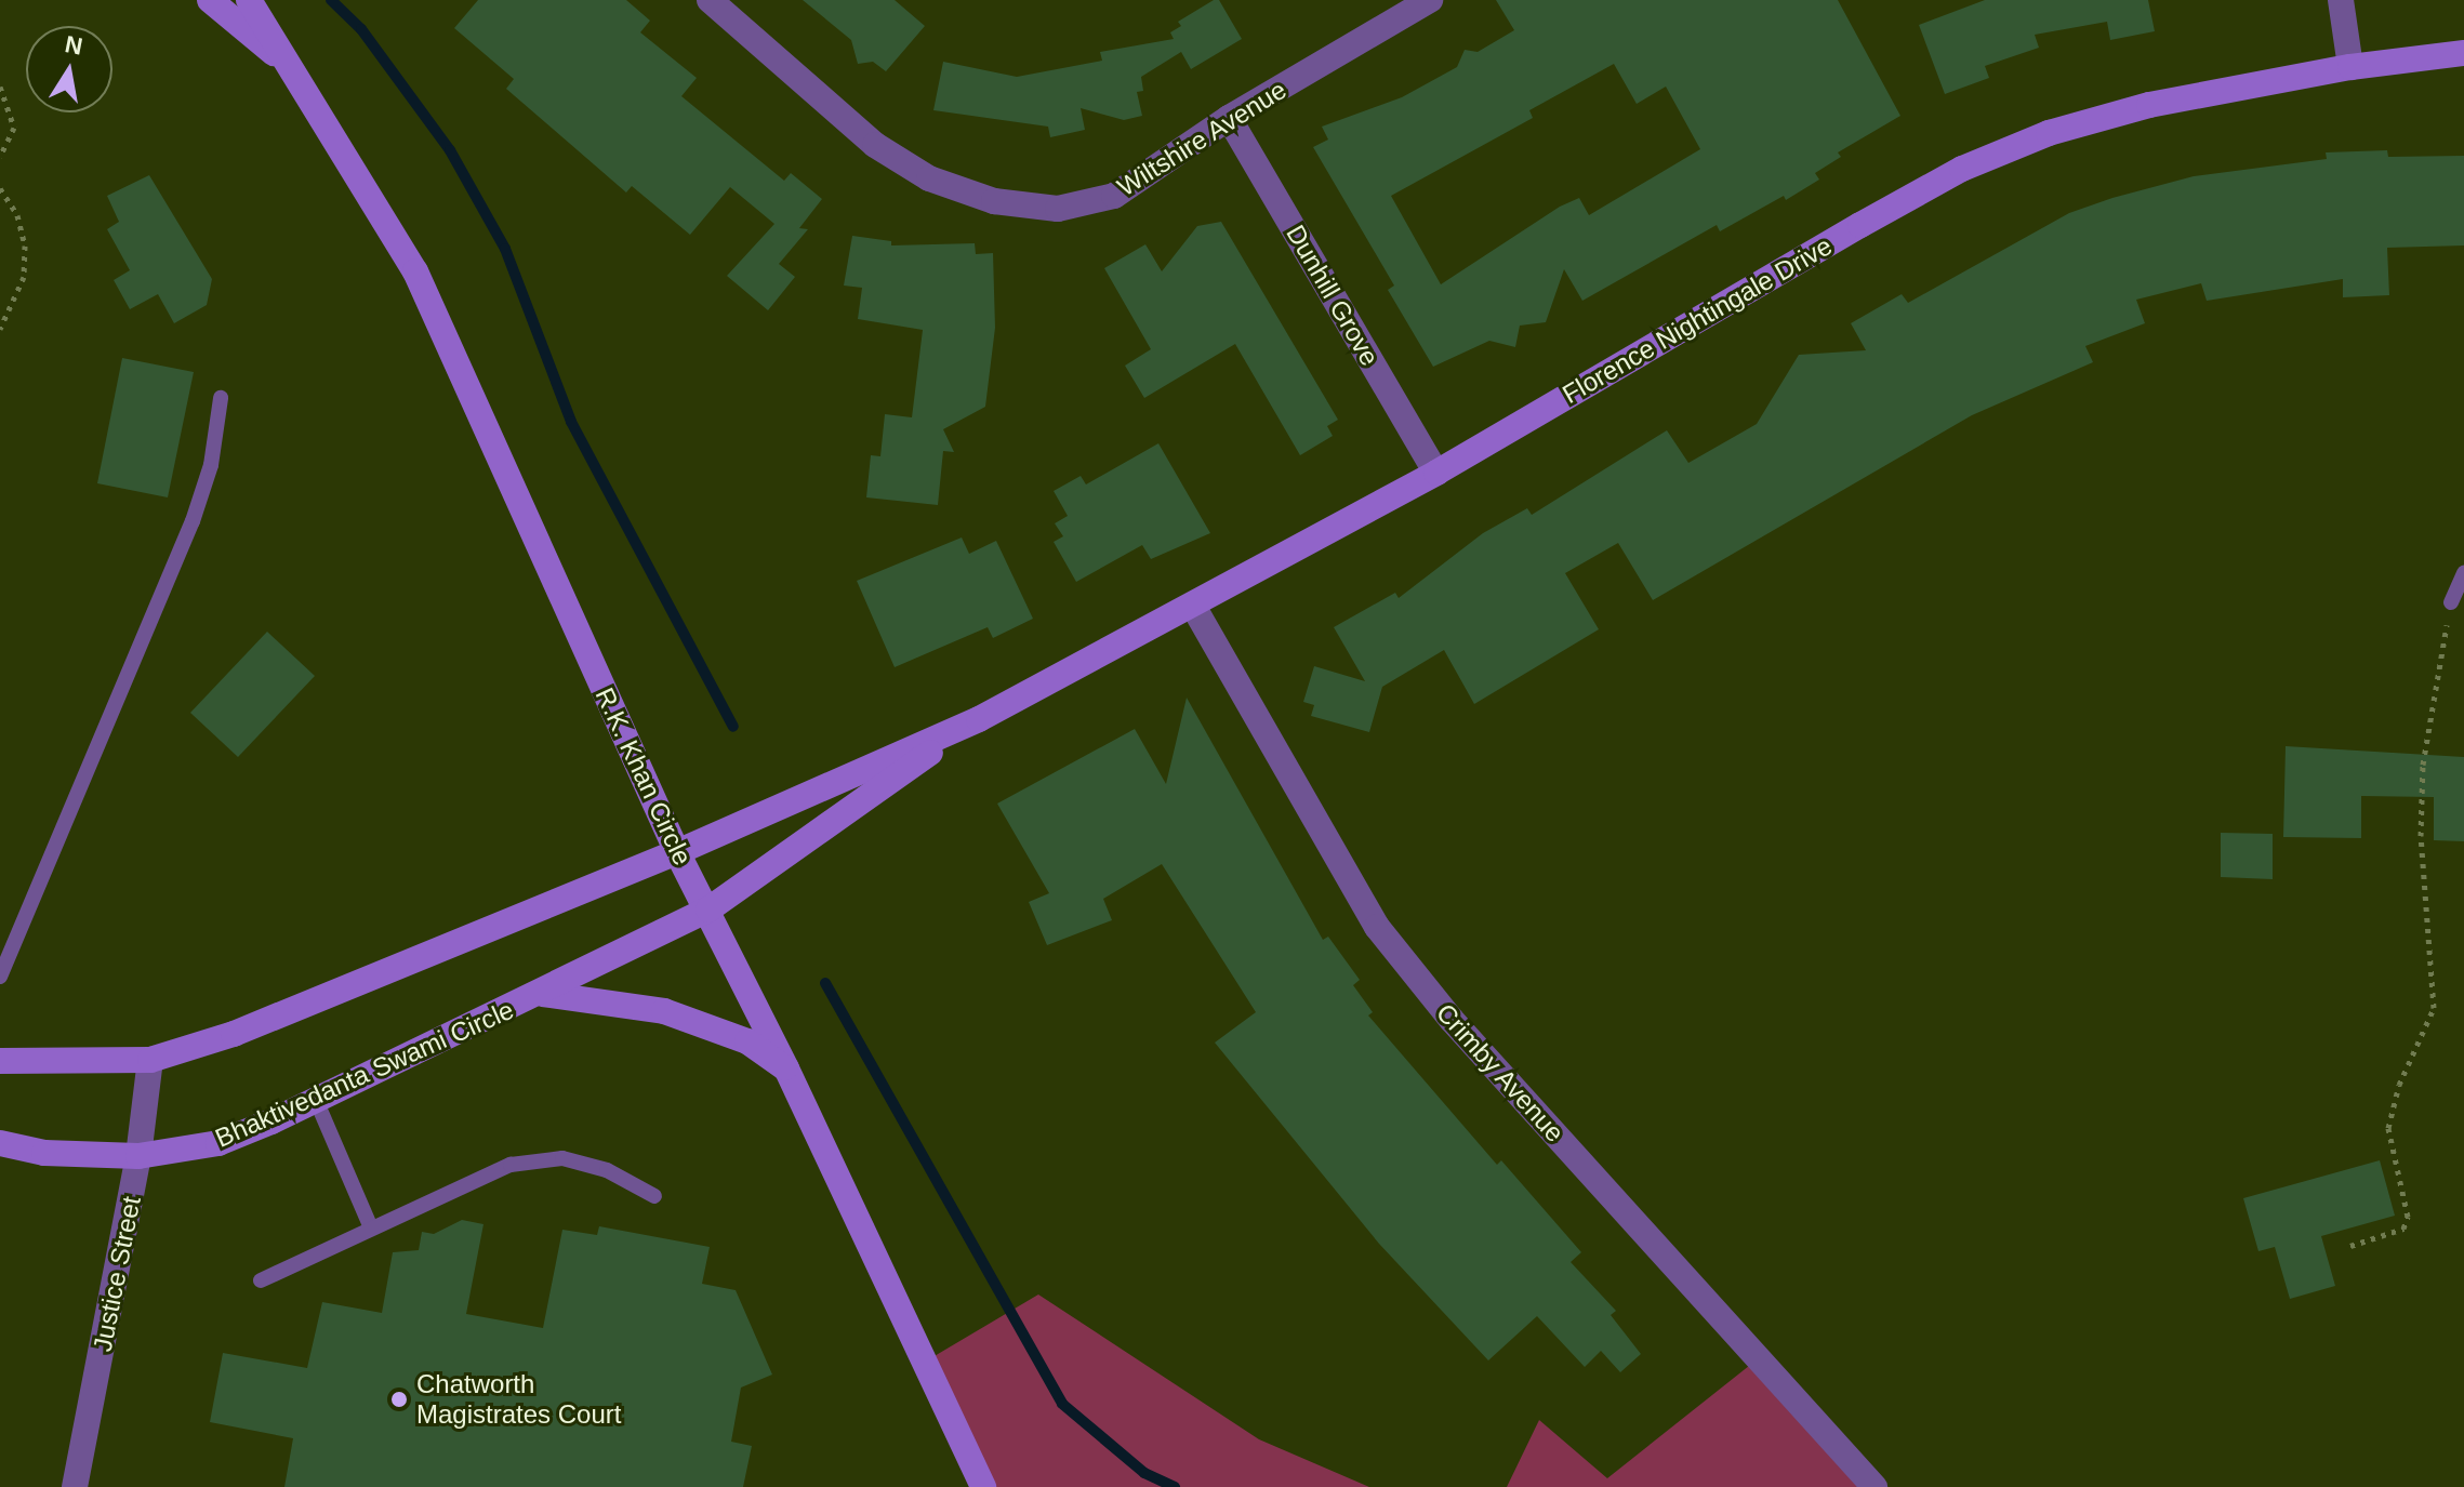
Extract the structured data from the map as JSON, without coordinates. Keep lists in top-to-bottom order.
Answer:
{
  "streets": {
    "street": [
      "Wiltshire Avenue",
      "Dunhill Grove",
      "Florence Nightingale Drive",
      "R.K. Khan Circle",
      "Crimby Avenue",
      "Bhaktivedanta Swami Circle",
      "Justice Street"
    ]
  },
  "crossings": [
    ["Wiltshire Avenue", "Dunhill Grove"],
    ["Dunhill Grove", "Florence Nightingale Drive"],
    ["Florence Nightingale Drive", "R.K. Khan Circle"],
    ["Florence Nightingale Drive", "Crimby Avenue"],
    ["Florence Nightingale Drive", "Bhaktivedanta Swami Circle"],
    ["R.K. Khan Circle", "Bhaktivedanta Swami Circle"],
    ["Bhaktivedanta Swami Circle", "Justice Street"]
  ],
  "places": ["Chatworth Magistrates Court"],
  "north": "top"
}
